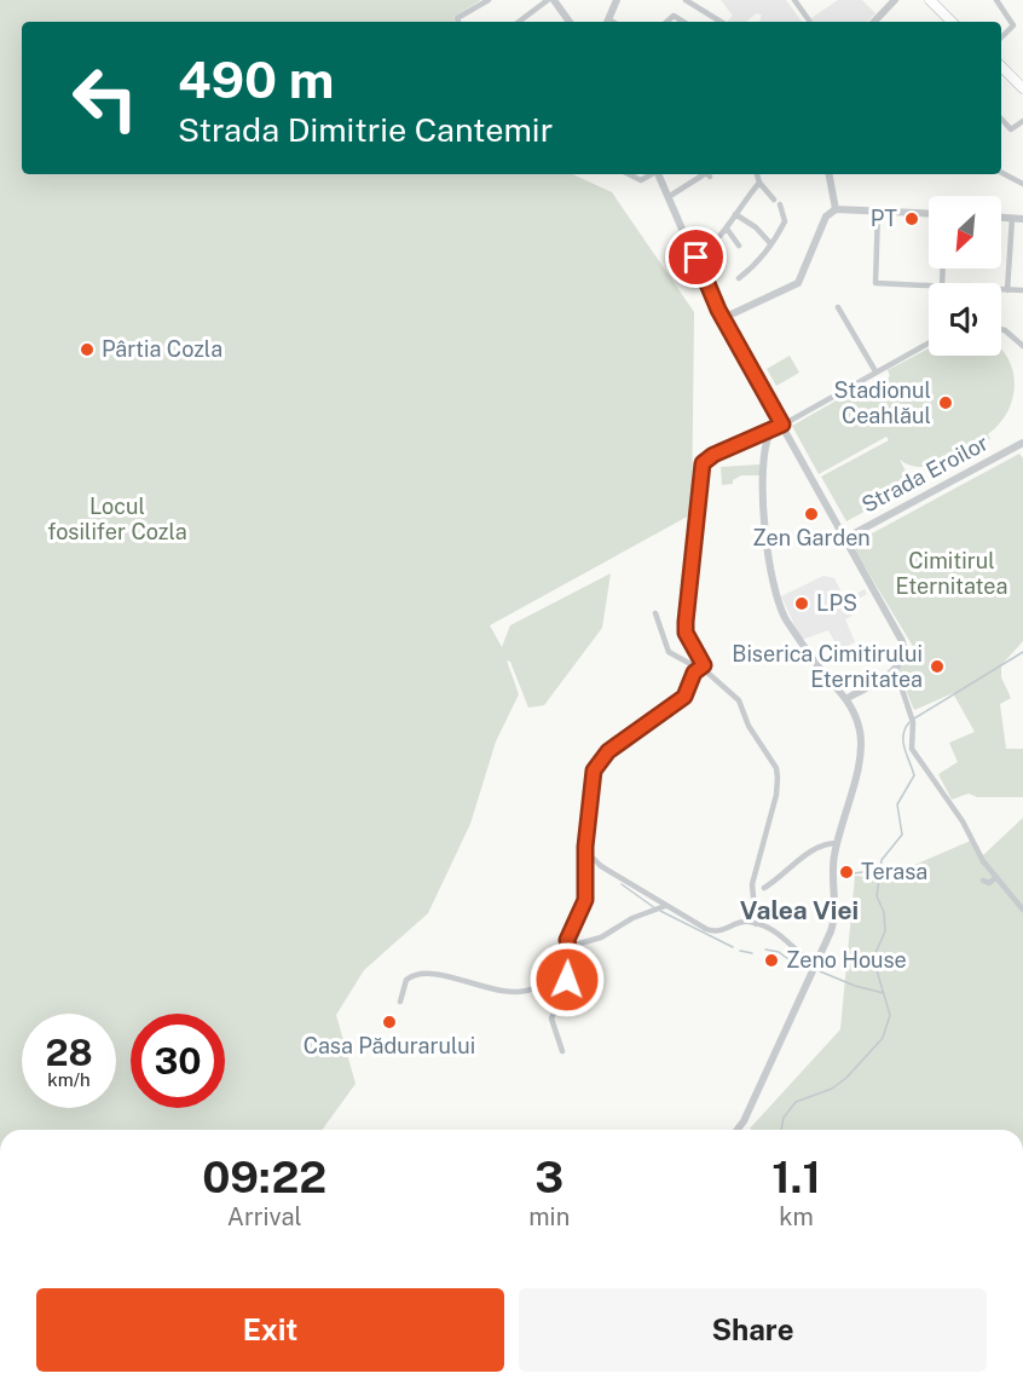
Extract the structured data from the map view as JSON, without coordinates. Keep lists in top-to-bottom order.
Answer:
{
  "streets": {
    "street": ["Strada Eroilor"]
  },
  "districts": ["Valea Viei"],
  "parks": ["Locul fosilifer Cozla", "Cimitirul Eternitatea"],
  "places": [
    "PT",
    "Pârtia Cozla",
    "Stadionul Ceahlăul",
    "Zen Garden",
    "LPS",
    "Biserica Cimitirului Eternitatea",
    "Terasa",
    "Zeno House",
    "Casa Pădurarului"
  ],
  "north": "bottom left",
  "page": {
    "turn": ["490 m", "Strada Dimitrie Cantemir"],
    "speed": "28 km/h",
    "limit": "30",
    "eta": [
      "09:22",
      "Arrival",
      "3",
      "min",
      "1.1",
      "km"
    ],
    "buttons": ["Exit", "Share"]
  }
}
